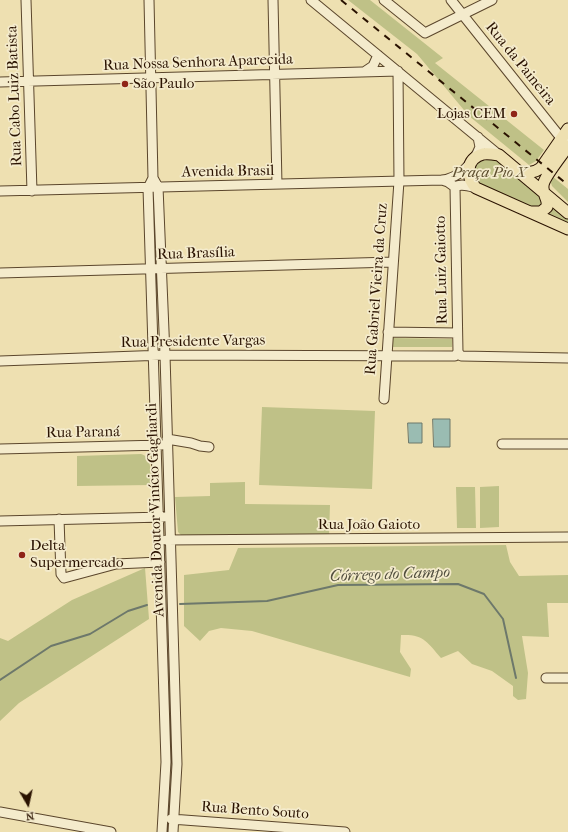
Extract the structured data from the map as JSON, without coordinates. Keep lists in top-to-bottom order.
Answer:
{
  "streets": {
    "street": [
      "Rua Nossa Senhora Aparecida",
      "Rua da Paineira",
      "Rua Cabo Luiz Batista",
      "Avenida Brasil",
      "Rua Brasília",
      "Rua Luiz Gaiotto",
      "Rua Gabriel Vieira da Cruz",
      "Rua Presidente Vargas",
      "Rua Paraná",
      "Avenida Doutor Vinício Gagliardi",
      "Rua João Gaioto",
      "Rua Bento Souto"
    ]
  },
  "crossings": [
    ["Rua Nossa Senhora Aparecida", "Rua Cabo Luiz Batista"],
    ["Rua Nossa Senhora Aparecida", "Rua Gabriel Vieira da Cruz"],
    ["Rua Cabo Luiz Batista", "Avenida Brasil"],
    ["Avenida Brasil", "Rua Luiz Gaiotto"],
    ["Avenida Brasil", "Rua Gabriel Vieira da Cruz"],
    ["Avenida Brasil", "Avenida Doutor Vinício Gagliardi"],
    ["Rua Brasília", "Rua Gabriel Vieira da Cruz"],
    ["Rua Brasília", "Avenida Doutor Vinício Gagliardi"],
    ["Rua Luiz Gaiotto", "Rua Presidente Vargas"],
    ["Rua Gabriel Vieira da Cruz", "Rua Presidente Vargas"],
    ["Rua Presidente Vargas", "Avenida Doutor Vinício Gagliardi"],
    ["Rua Paraná", "Avenida Doutor Vinício Gagliardi"],
    ["Avenida Doutor Vinício Gagliardi", "Rua João Gaioto"],
    ["Avenida Doutor Vinício Gagliardi", "Rua Bento Souto"]
  ],
  "water": ["Córrego do Campo"],
  "parks": ["Praça Pio X"],
  "places": ["São Paulo", "Lojas CEM", "Delta Supermercado"],
  "north": "bottom"
}
